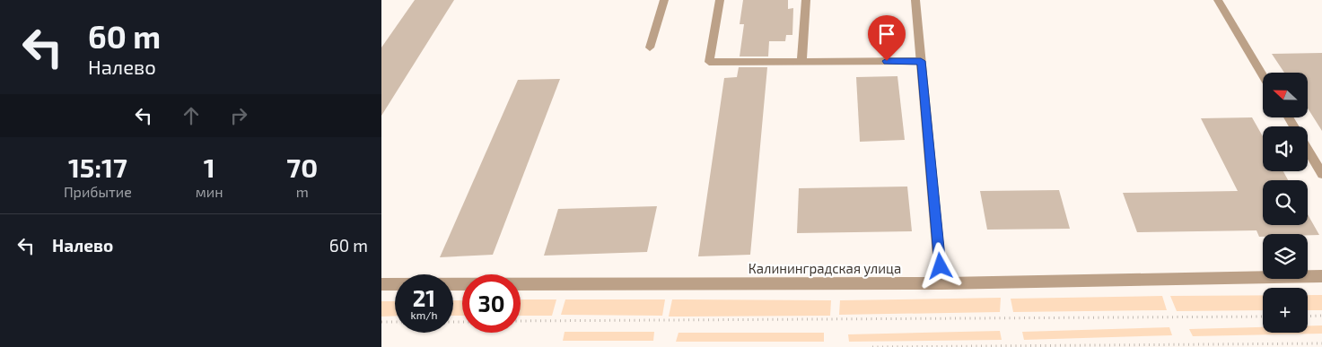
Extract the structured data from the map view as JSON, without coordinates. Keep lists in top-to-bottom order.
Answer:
{
  "streets": {
    "street": ["Калининградская улица"]
  },
  "north": "left",
  "page": {
    "turn": ["60 m", "Налево"],
    "map_buttons": "+",
    "eta": [
      "15:17",
      "Прибытие",
      "1",
      "мин",
      "70",
      "m"
    ],
    "list": [
      {
        "name": "Налево",
        "value": "60 m"
      }
    ],
    "speed": "21 km/h",
    "limit": "30"
  }
}
